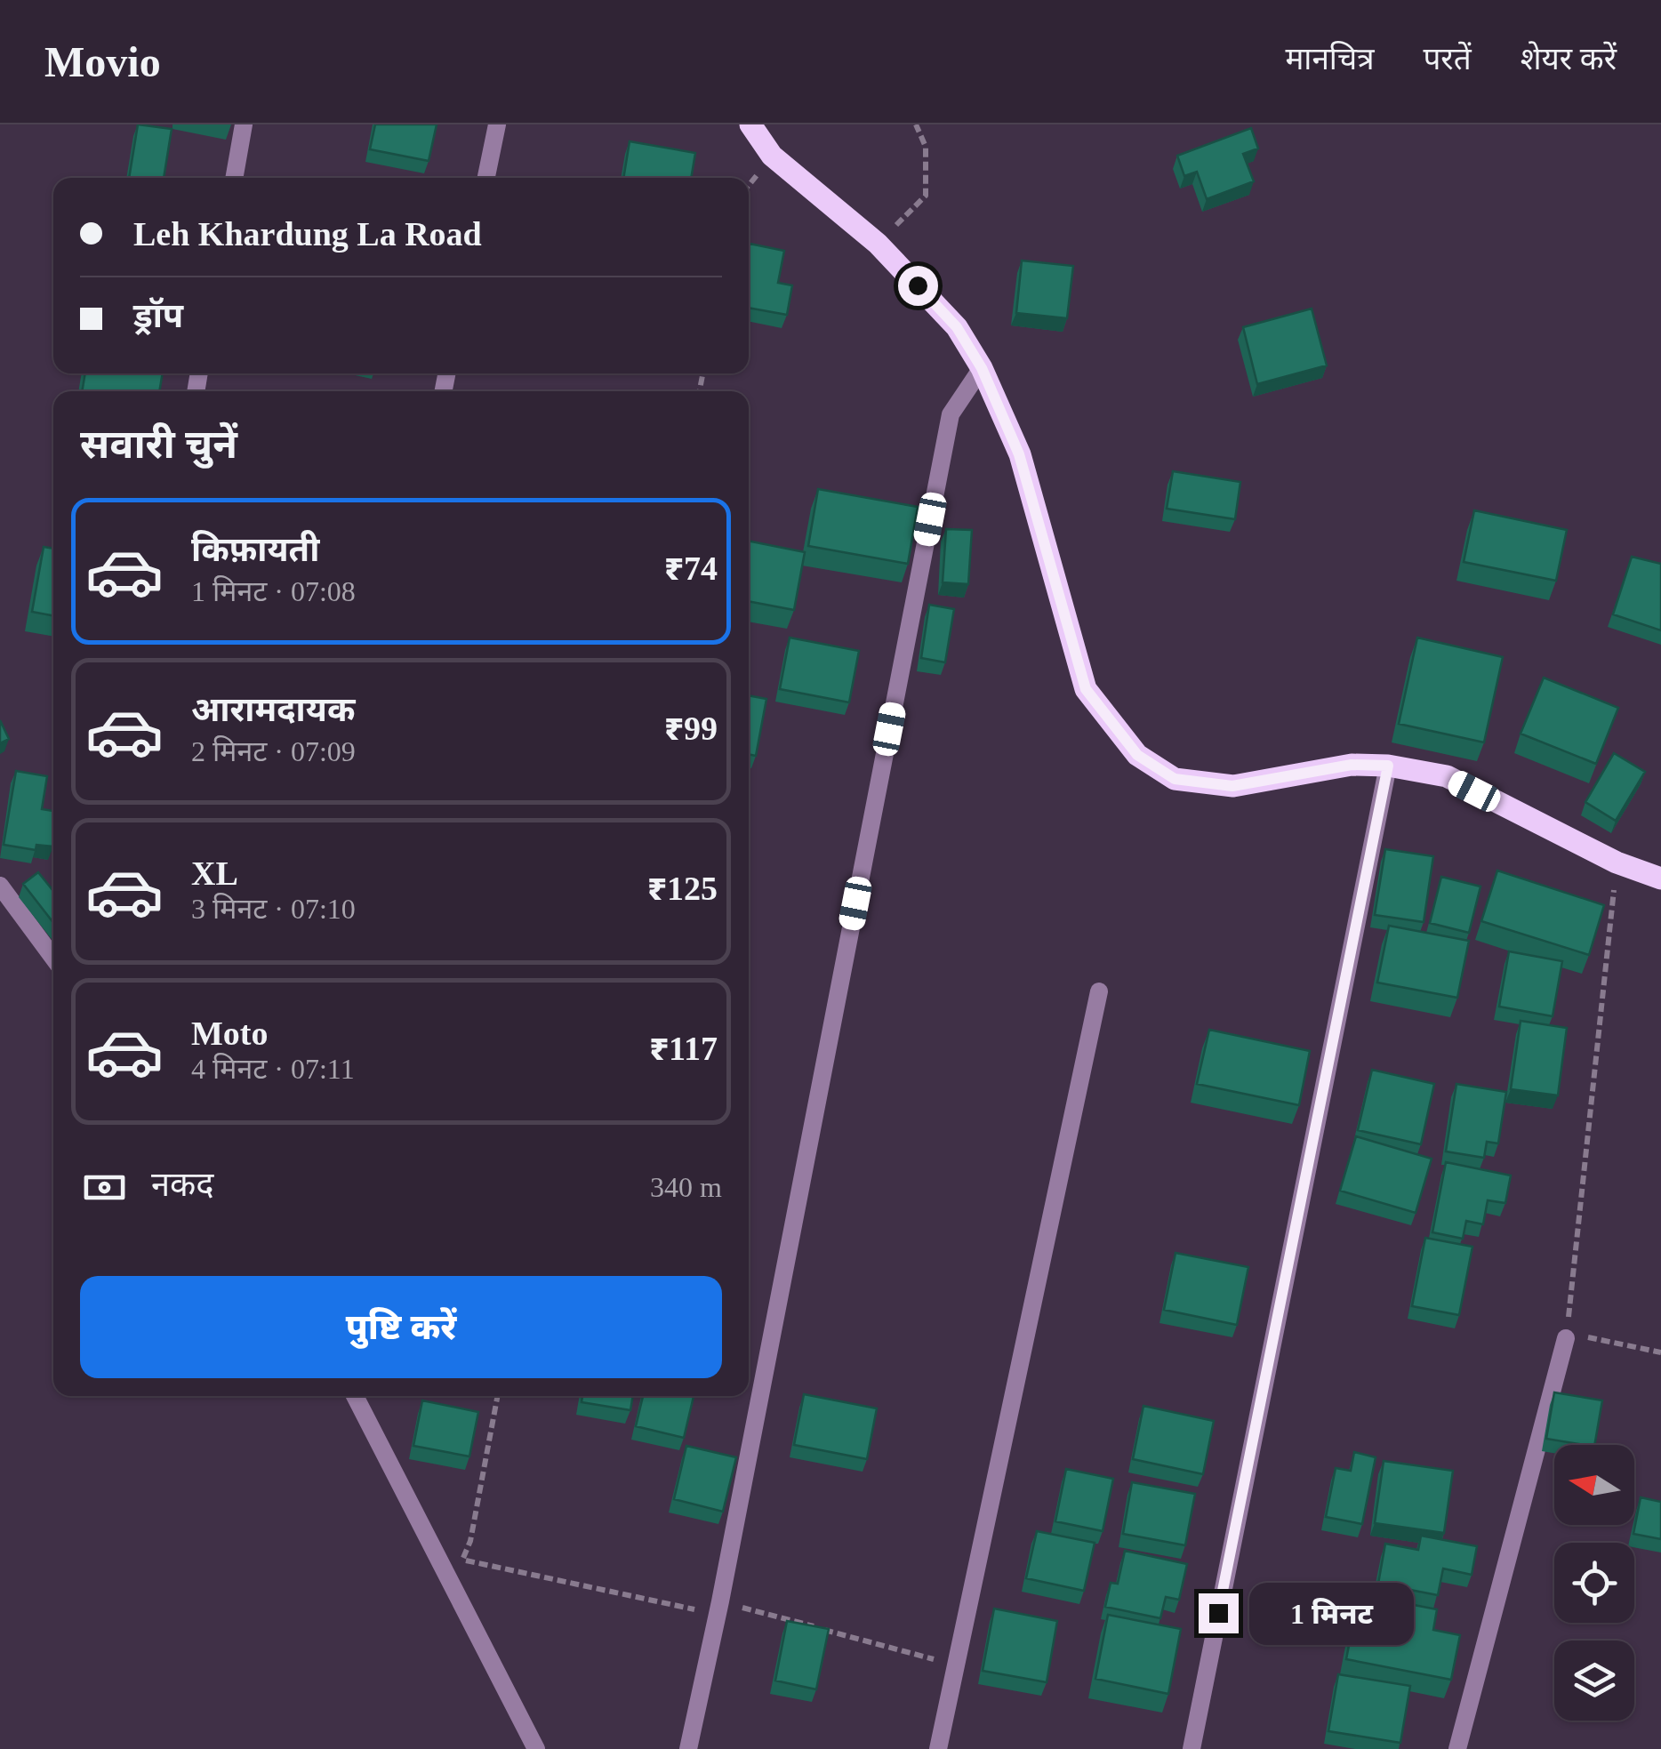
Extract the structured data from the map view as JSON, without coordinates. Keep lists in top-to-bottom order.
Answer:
{
  "north": "left",
  "page": {
    "header": "Movio",
    "nav": ["मानचित्र", "परतें", "शेयर करें"],
    "banner": ["Leh Khardung La Road", "ड्रॉप"],
    "heading": "सवारी चुनें",
    "list": [
      {
        "name": "किफ़ायती",
        "note": "1 मिनट · 07:08",
        "value": "₹74"
      },
      {
        "name": "आरामदायक",
        "note": "2 मिनट · 07:09",
        "value": "₹99"
      },
      {
        "name": "XL",
        "note": "3 मिनट · 07:10",
        "value": "₹125"
      },
      {
        "name": "Moto",
        "note": "4 मिनट · 07:11",
        "value": "₹117"
      }
    ],
    "pay": ["नकद", "340 m"],
    "buttons": "पुष्टि करें",
    "bubble": "1 मिनट"
  }
}
